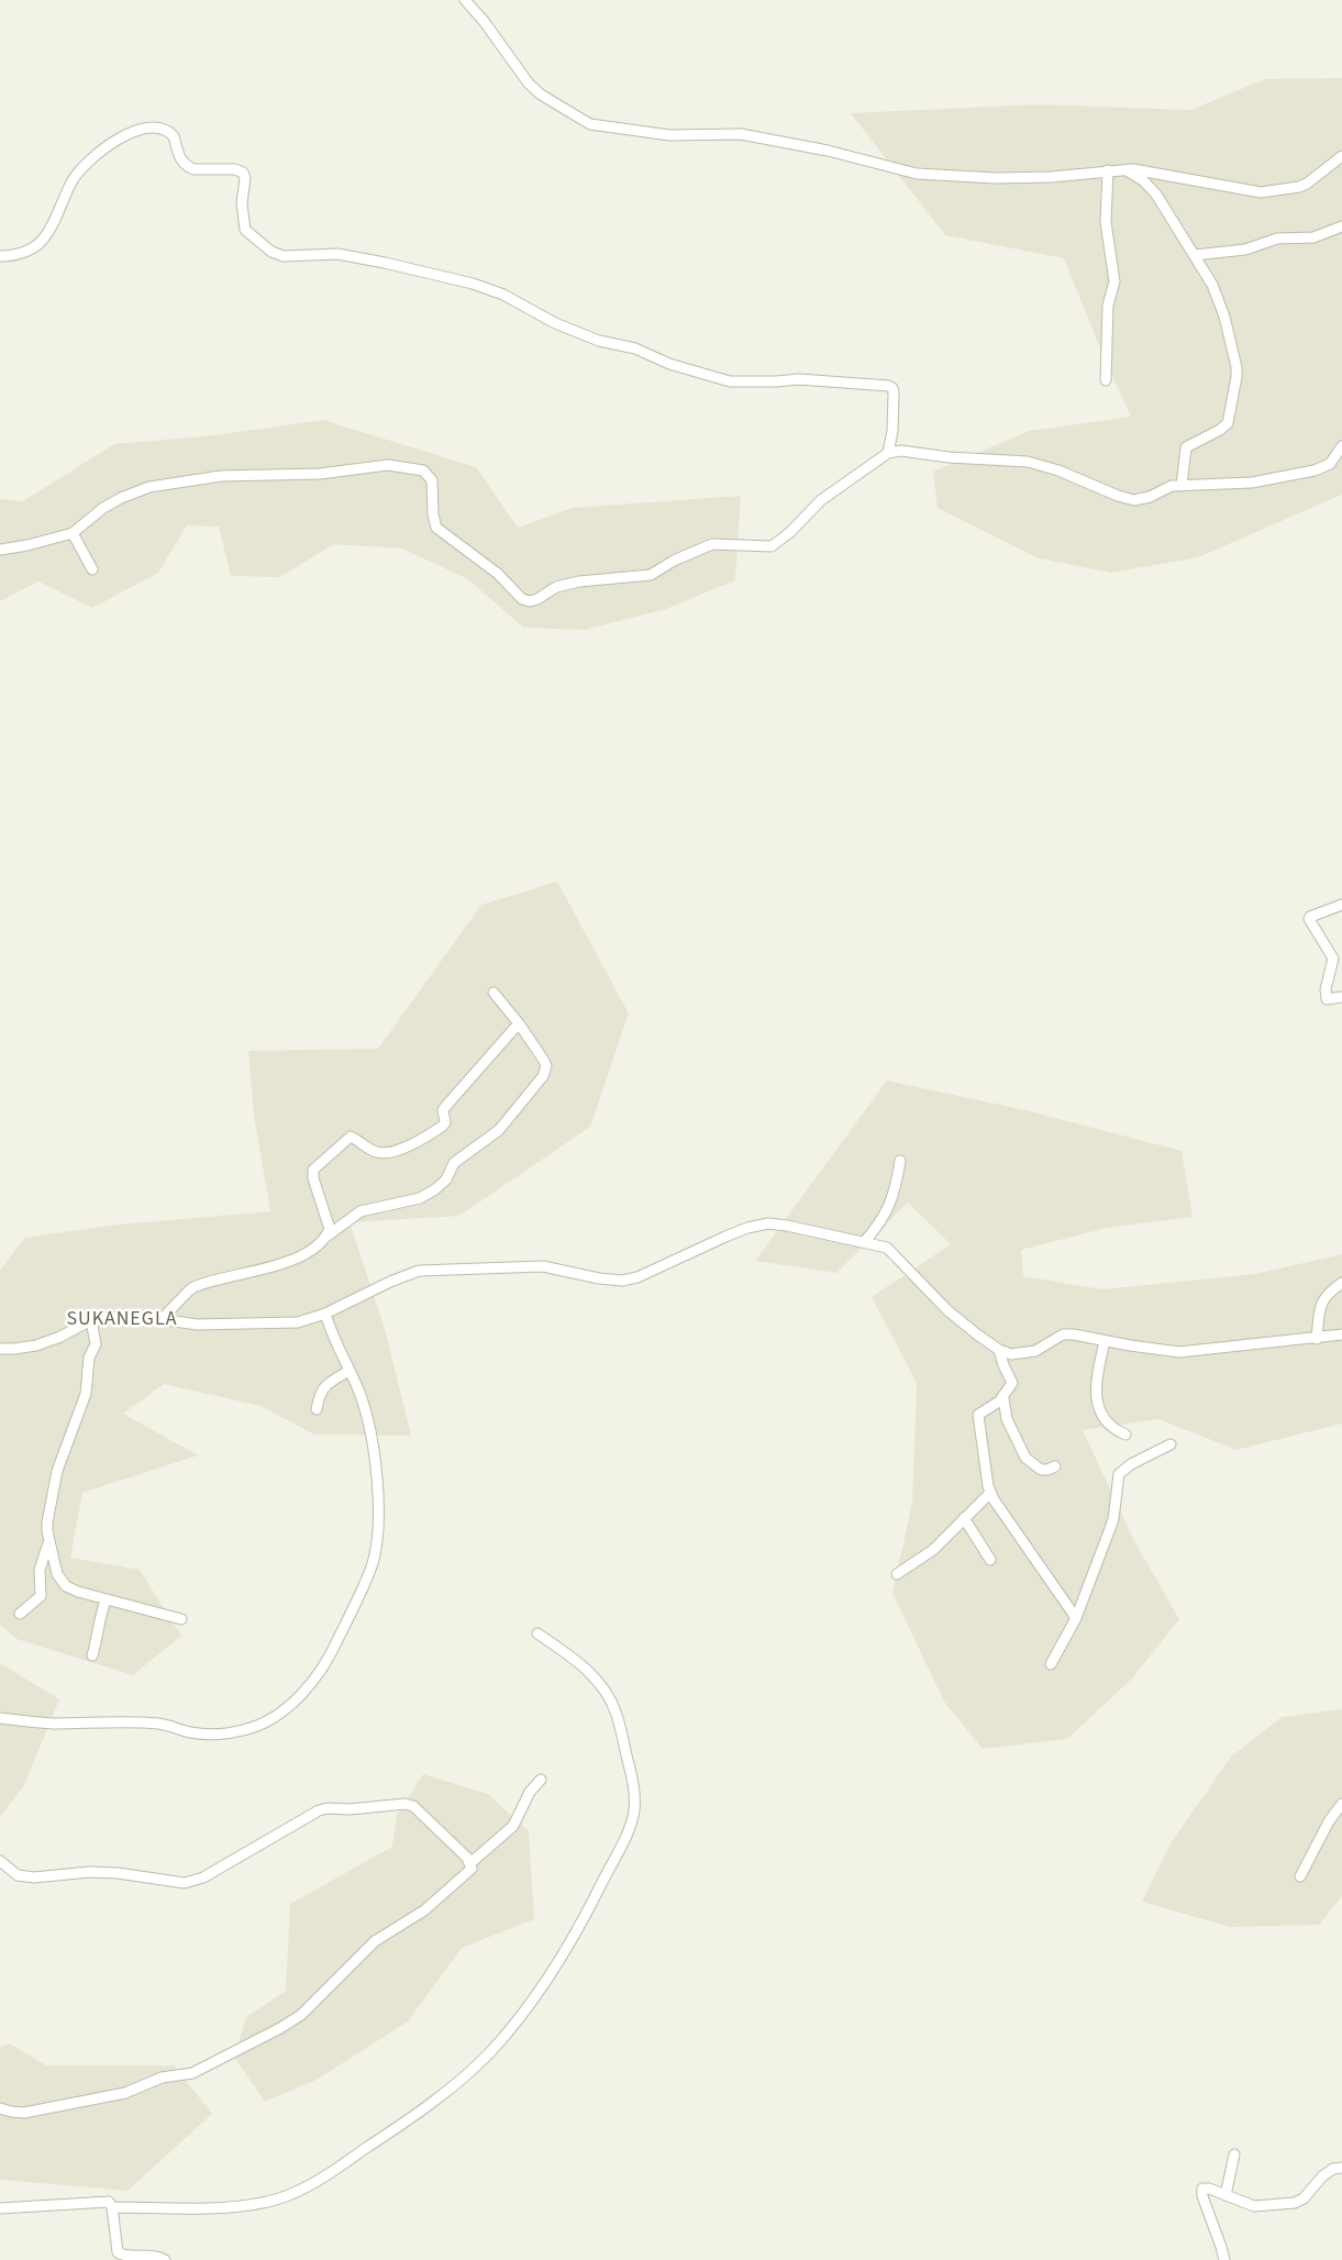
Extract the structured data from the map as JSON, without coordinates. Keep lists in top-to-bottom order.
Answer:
{
  "districts": ["SUKANEGLA"]
}
